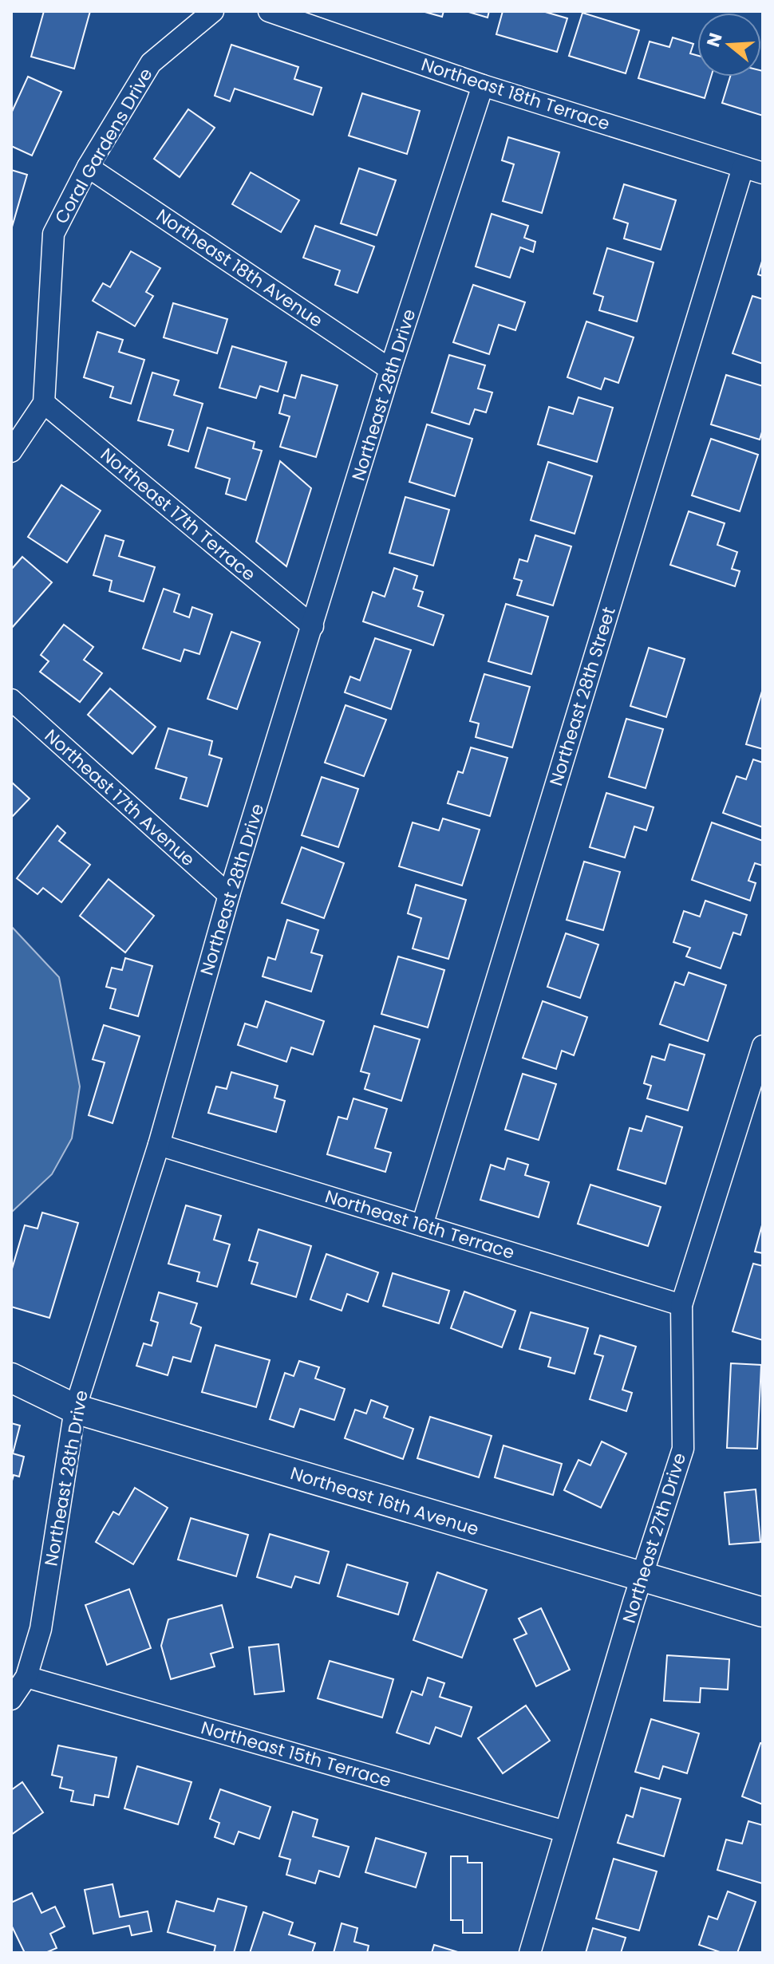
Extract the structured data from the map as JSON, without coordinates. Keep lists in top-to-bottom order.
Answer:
{
  "streets": {
    "street": [
      "Northeast 18th Terrace",
      "Coral Gardens Drive",
      "Northeast 18th Avenue",
      "Northeast 28th Drive",
      "Northeast 17th Terrace",
      "Northeast 28th Street",
      "Northeast 17th Avenue",
      "Northeast 16th Terrace",
      "Northeast 16th Avenue",
      "Northeast 27th Drive",
      "Northeast 15th Terrace"
    ]
  },
  "crossings": [
    ["Northeast 18th Terrace", "Northeast 28th Drive"],
    ["Northeast 18th Terrace", "Northeast 28th Street"],
    ["Coral Gardens Drive", "Northeast 18th Avenue"],
    ["Coral Gardens Drive", "Northeast 17th Terrace"],
    ["Northeast 18th Avenue", "Northeast 28th Drive"],
    ["Northeast 28th Drive", "Northeast 17th Terrace"],
    ["Northeast 28th Drive", "Northeast 17th Avenue"],
    ["Northeast 28th Drive", "Northeast 16th Terrace"],
    ["Northeast 28th Drive", "Northeast 16th Avenue"],
    ["Northeast 28th Drive", "Northeast 15th Terrace"],
    ["Northeast 28th Street", "Northeast 16th Terrace"],
    ["Northeast 16th Terrace", "Northeast 27th Drive"],
    ["Northeast 16th Avenue", "Northeast 27th Drive"],
    ["Northeast 27th Drive", "Northeast 15th Terrace"]
  ],
  "north": "left"
}
